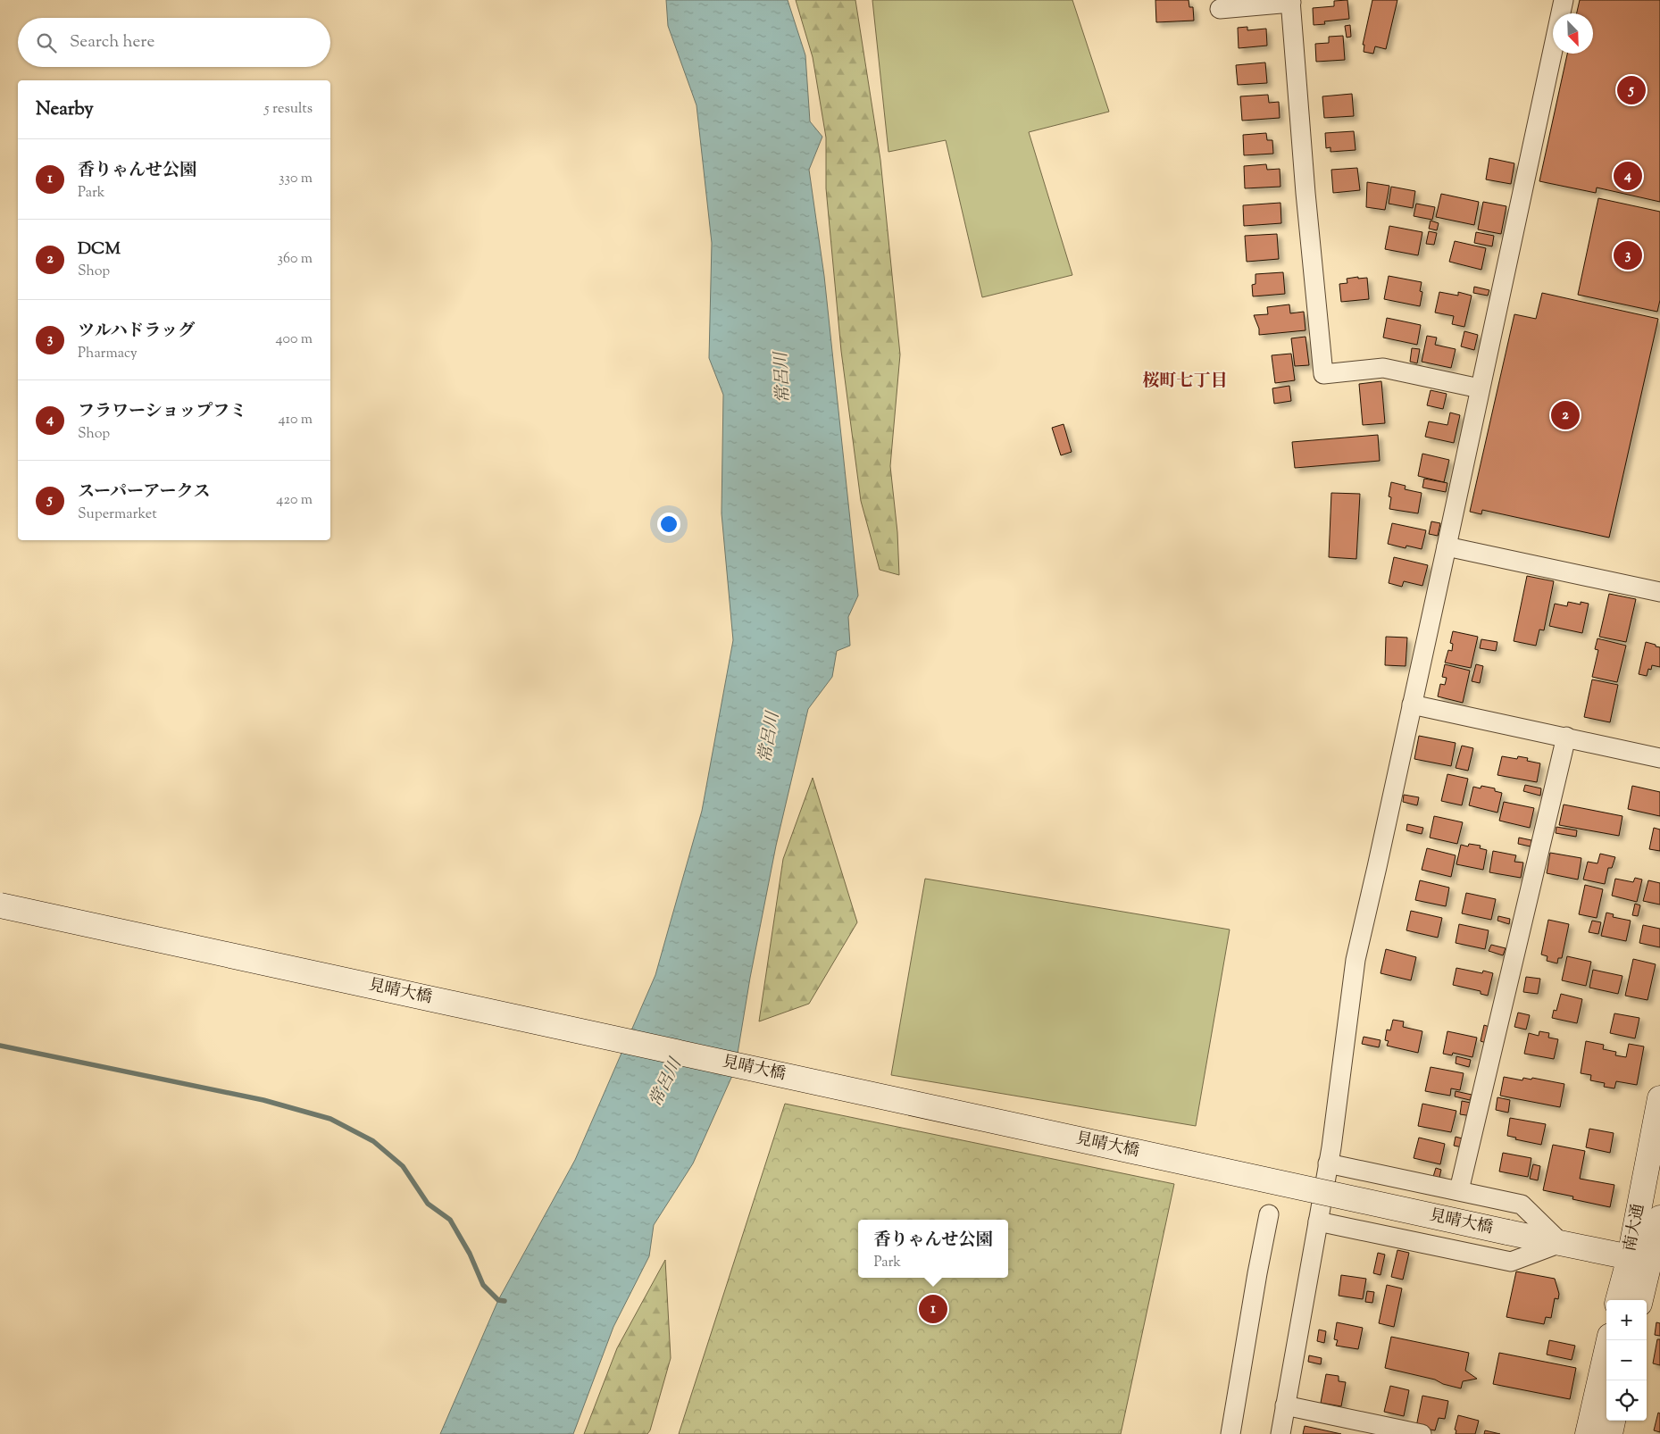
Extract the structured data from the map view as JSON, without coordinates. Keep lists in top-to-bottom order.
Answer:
{
  "streets": {
    "main road": ["見晴大橋", "南大通"]
  },
  "crossings": [
    ["見晴大橋", "南大通"]
  ],
  "districts": ["桜町七丁目"],
  "water": ["常呂川"],
  "north": "bottom right",
  "page": {
    "search": "Search here",
    "pins": [
      "5",
      "4",
      "3",
      "2",
      "1"
    ],
    "heading": ["Nearby", "5 results"],
    "list": [
      {
        "mark": "1",
        "name": "香りゃんせ公園",
        "note": "Park",
        "value": "330 m"
      },
      {
        "mark": "2",
        "name": "DCM",
        "note": "Shop",
        "value": "360 m"
      },
      {
        "mark": "3",
        "name": "ツルハドラッグ",
        "note": "Pharmacy",
        "value": "400 m"
      },
      {
        "mark": "4",
        "name": "フラワーショップフミ",
        "note": "Shop",
        "value": "410 m"
      },
      {
        "mark": "5",
        "name": "スーパーアークス",
        "note": "Supermarket",
        "value": "420 m"
      }
    ],
    "popup": ["香りゃんせ公園", "Park"],
    "map_buttons": ["+", "−"]
  }
}
